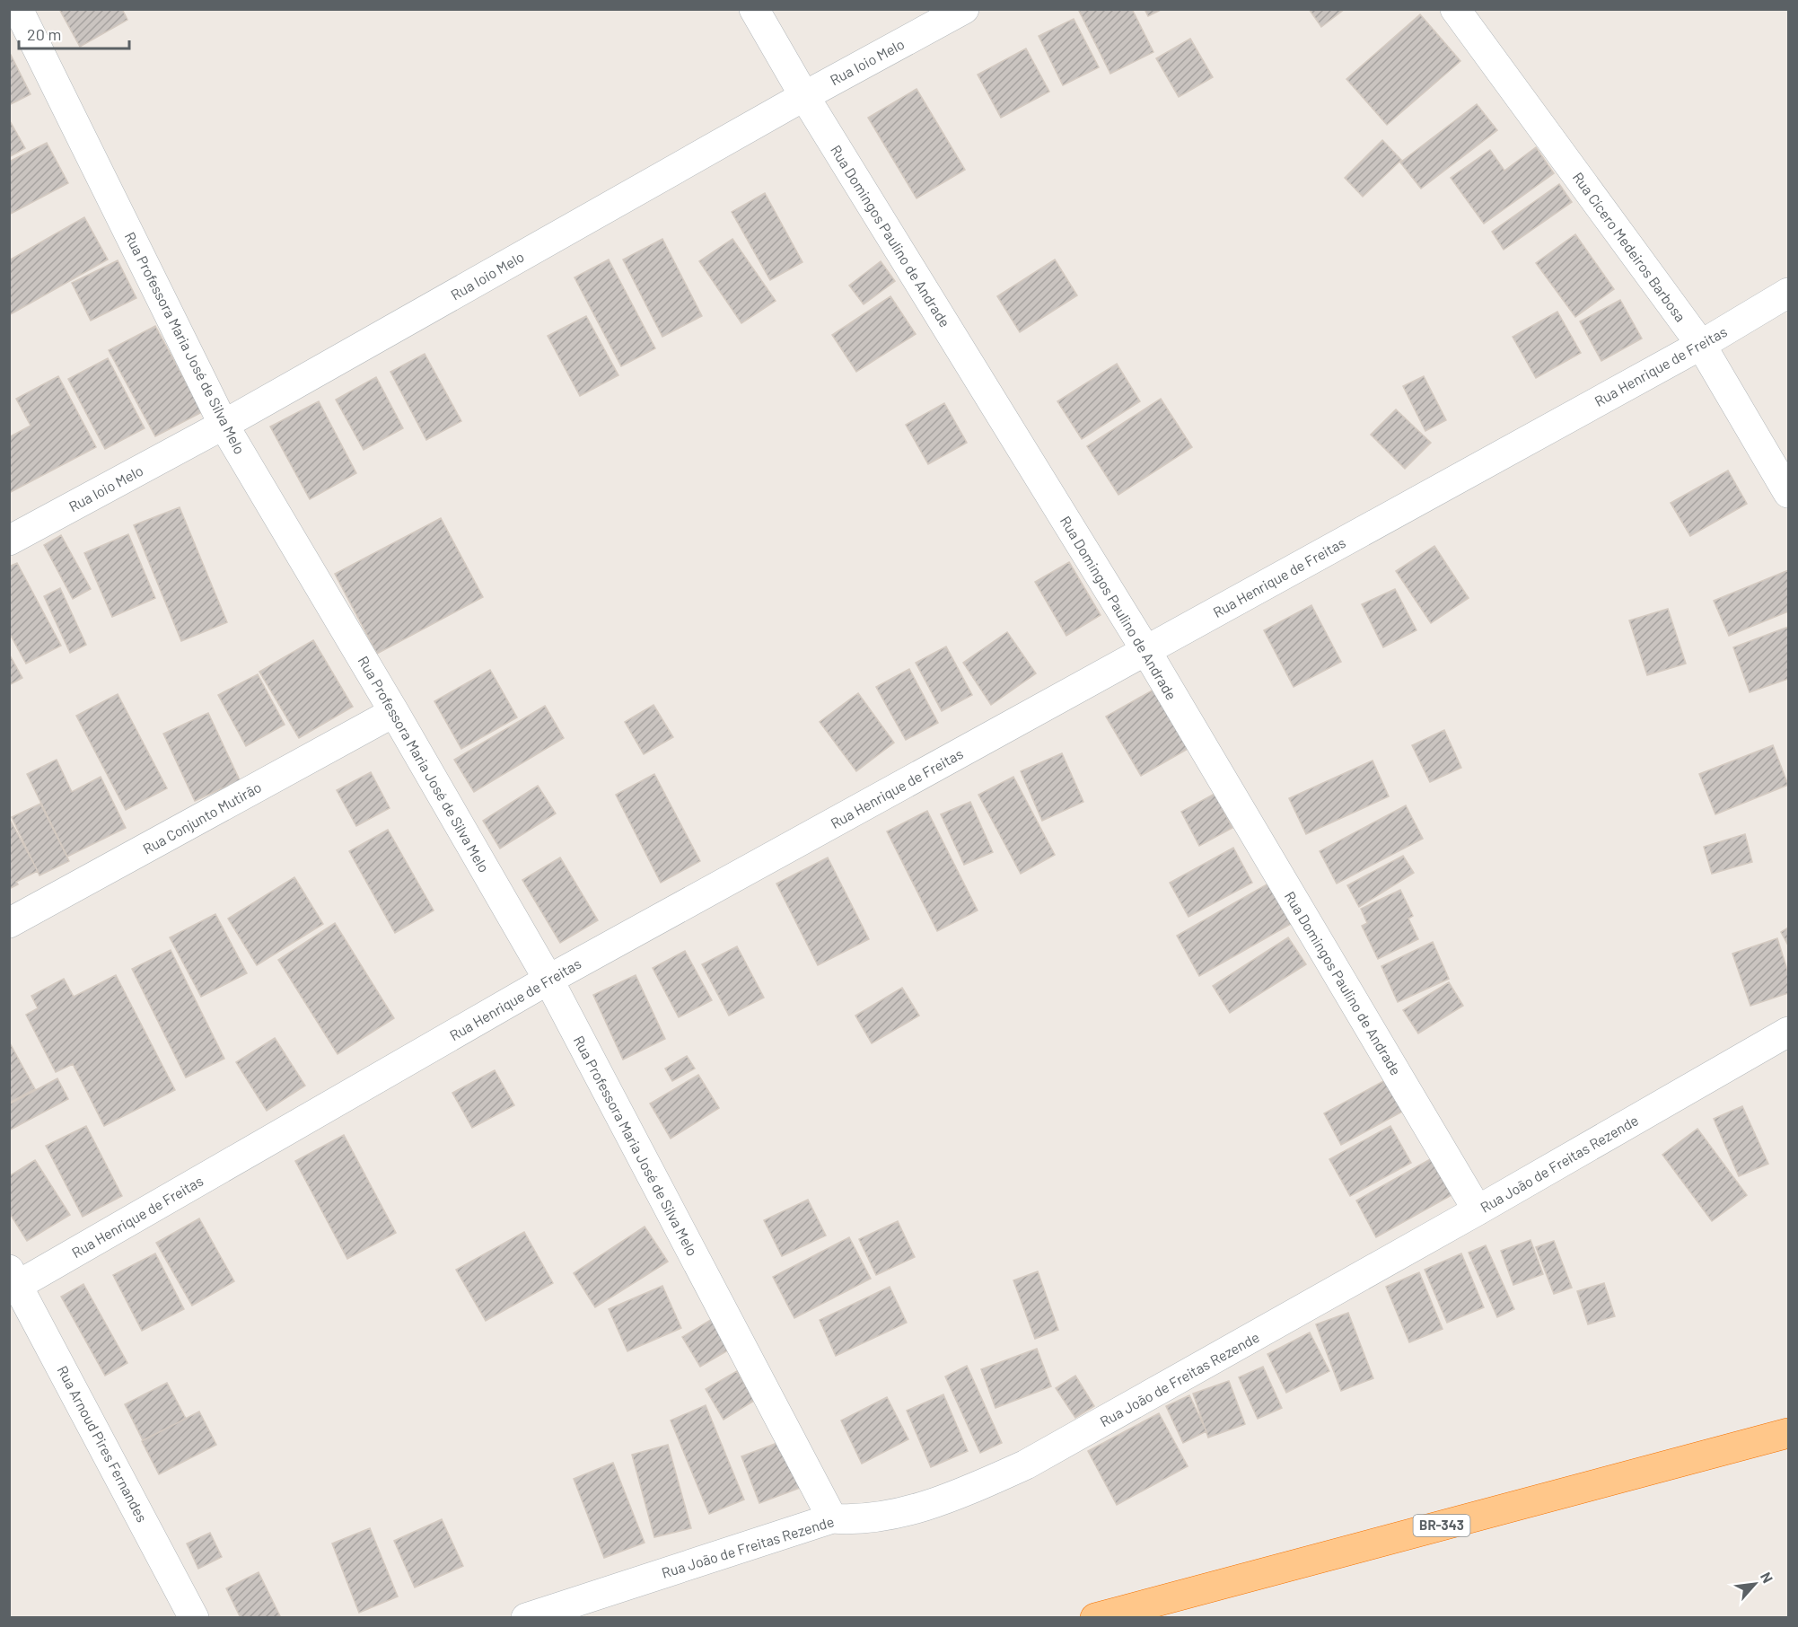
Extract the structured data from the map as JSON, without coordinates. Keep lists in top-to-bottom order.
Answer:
{
  "streets": {
    "highway": ["BR-343"],
    "street": [
      "Rua Ioio Melo",
      "Rua Domingos Paulino de Andrade",
      "Rua Cícero Medeiros Barbosa",
      "Rua Professora Maria José de Silva Melo",
      "Rua Henrique de Freitas",
      "Rua Conjunto Mutirão",
      "Rua João de Freitas Rezende",
      "Rua Arnoud Pires Fernandes"
    ]
  },
  "crossings": [
    ["Rua Ioio Melo", "Rua Domingos Paulino de Andrade"],
    ["Rua Ioio Melo", "Rua Professora Maria José de Silva Melo"],
    ["Rua Domingos Paulino de Andrade", "Rua Henrique de Freitas"],
    ["Rua Domingos Paulino de Andrade", "Rua João de Freitas Rezende"],
    ["Rua Cícero Medeiros Barbosa", "Rua Henrique de Freitas"],
    ["Rua Professora Maria José de Silva Melo", "Rua Henrique de Freitas"],
    ["Rua Professora Maria José de Silva Melo", "Rua Conjunto Mutirão"],
    ["Rua Professora Maria José de Silva Melo", "Rua João de Freitas Rezende"],
    ["Rua Henrique de Freitas", "Rua Arnoud Pires Fernandes"]
  ],
  "scale_bar": "20 m",
  "north": "top right"
}
